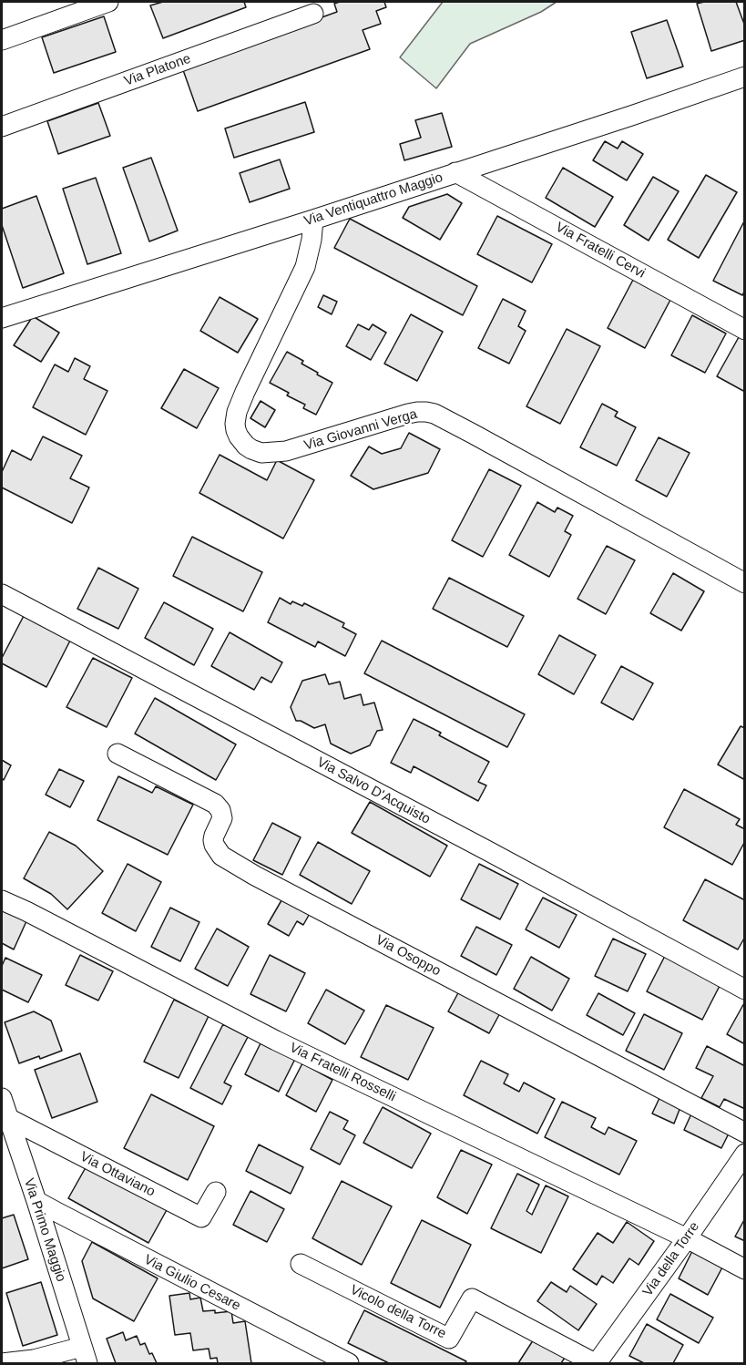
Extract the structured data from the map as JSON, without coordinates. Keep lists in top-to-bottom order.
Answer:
{
  "streets": {
    "street": [
      "Via Platone",
      "Via Ventiquattro Maggio",
      "Via Fratelli Cervi",
      "Via Giovanni Verga",
      "Via Salvo D'Acquisto",
      "Via Osoppo",
      "Via Fratelli Rosselli",
      "Via Ottaviano",
      "Via Primo Maggio",
      "Via della Torre",
      "Via Giulio Cesare",
      "Vicolo della Torre"
    ]
  },
  "crossings": [
    ["Via Ventiquattro Maggio", "Via Fratelli Cervi"],
    ["Via Ventiquattro Maggio", "Via Giovanni Verga"],
    ["Via Fratelli Rosselli", "Via della Torre"],
    ["Via Ottaviano", "Via Primo Maggio"],
    ["Via Primo Maggio", "Via Giulio Cesare"],
    ["Via della Torre", "Vicolo della Torre"]
  ]
}
